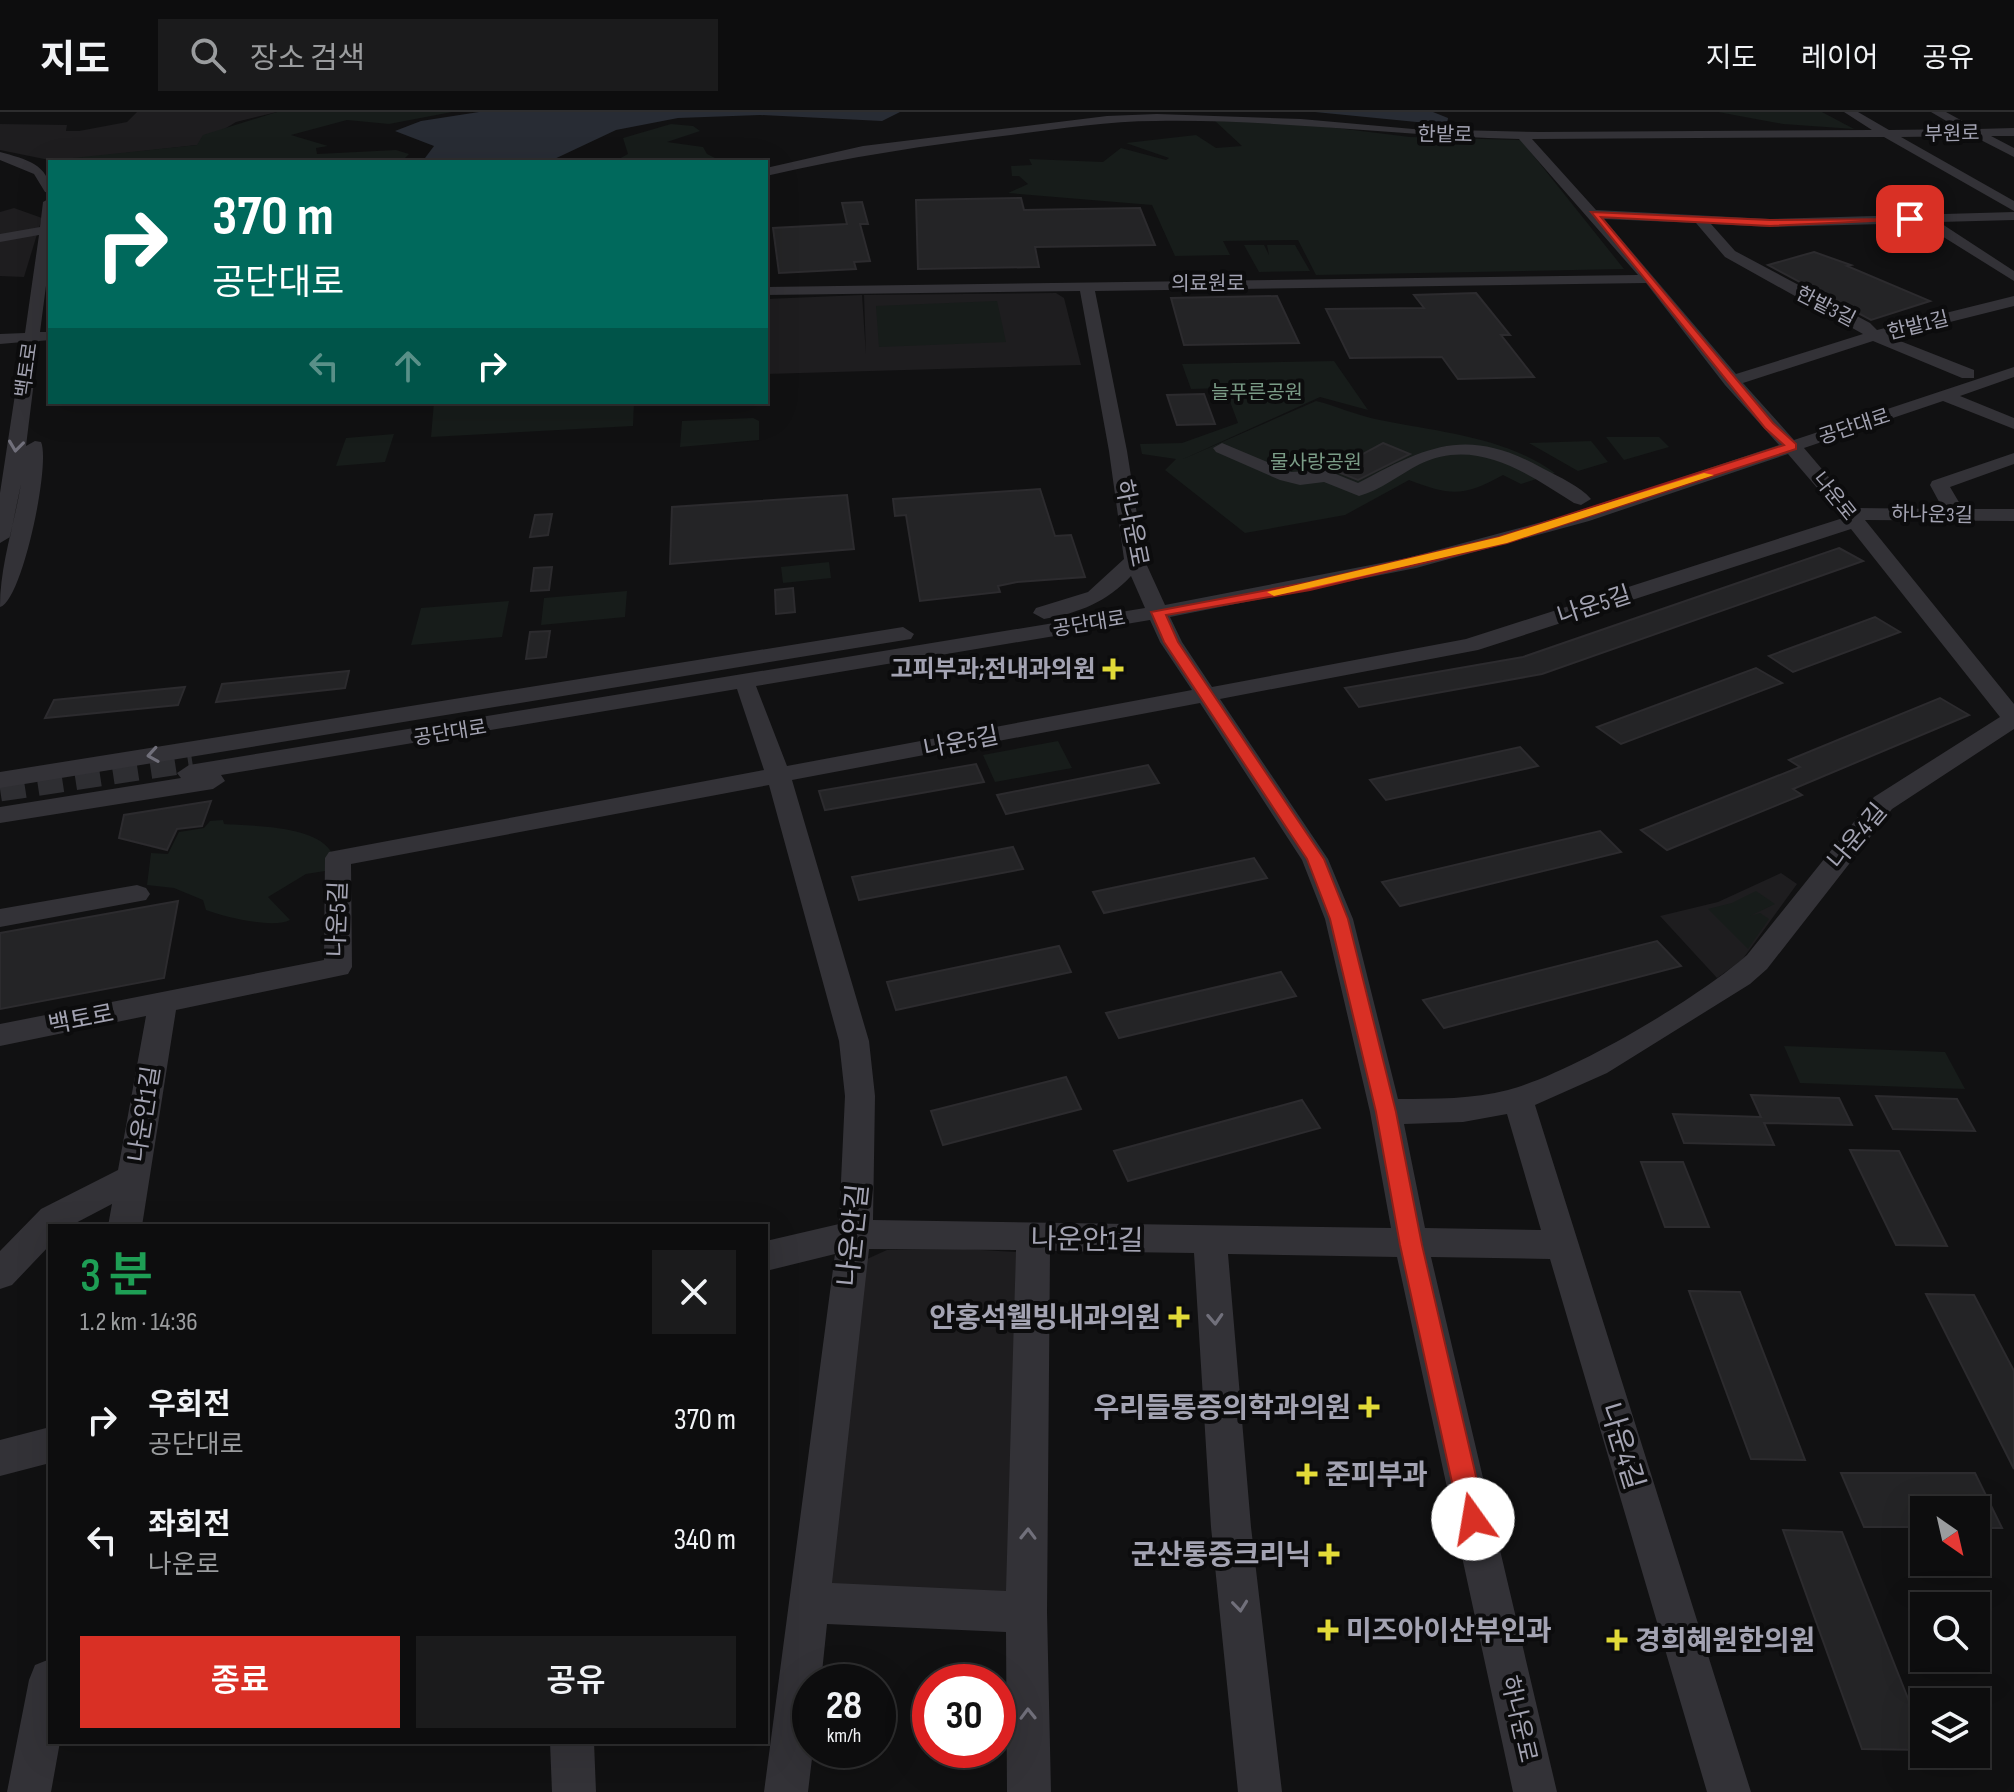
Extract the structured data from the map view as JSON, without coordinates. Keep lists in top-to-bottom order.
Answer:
{
  "streets": {
    "street": [
      "부원로",
      "한밭로",
      "의료원로",
      "한밭3길",
      "한밭1길",
      "백토로",
      "공단대로",
      "나운로",
      "하나운3길",
      "하나운로",
      "나운5길",
      "나운4길",
      "나운안1길",
      "나운안길"
    ]
  },
  "crossings": [
    ["부원로", "한밭로"],
    ["한밭로", "나운로"],
    ["의료원로", "나운로"],
    ["의료원로", "하나운로"],
    ["한밭3길", "한밭1길"],
    ["한밭3길", "공단대로"],
    ["한밭1길", "나운로"],
    ["백토로", "나운5길"],
    ["백토로", "나운안1길"],
    ["공단대로", "나운로"],
    ["공단대로", "하나운로"],
    ["나운로", "하나운3길"],
    ["나운로", "나운5길"],
    ["나운로", "나운4길"],
    ["하나운3길", "나운5길"],
    ["하나운로", "나운5길"],
    ["하나운로", "나운4길"],
    ["하나운로", "나운안1길"],
    ["나운5길", "나운안1길"],
    ["나운5길", "나운안길"],
    ["나운4길", "나운안1길"],
    ["나운안1길", "나운안길"]
  ],
  "parks": ["늘푸른공원", "물사랑공원"],
  "places": {
    "health": [
      "고피부과;전내과의원",
      "안홍석웰빙내과의원",
      "우리들통증의학과의원",
      "준피부과",
      "군산통증크리닉",
      "미즈아이산부인과",
      "경희혜원한의원"
    ]
  },
  "north": "bottom right",
  "page": {
    "header": "지도",
    "search": "장소 검색",
    "nav": ["지도", "레이어", "공유"],
    "turn": ["370 m", "공단대로"],
    "heading": ["3 분", "1.2 km · 14:36"],
    "list": [
      {
        "name": "우회전",
        "note": "공단대로",
        "value": "370 m"
      },
      {
        "name": "좌회전",
        "note": "나운로",
        "value": "340 m"
      }
    ],
    "buttons": ["종료", "공유"],
    "speed": "28 km/h",
    "limit": "30"
  }
}
